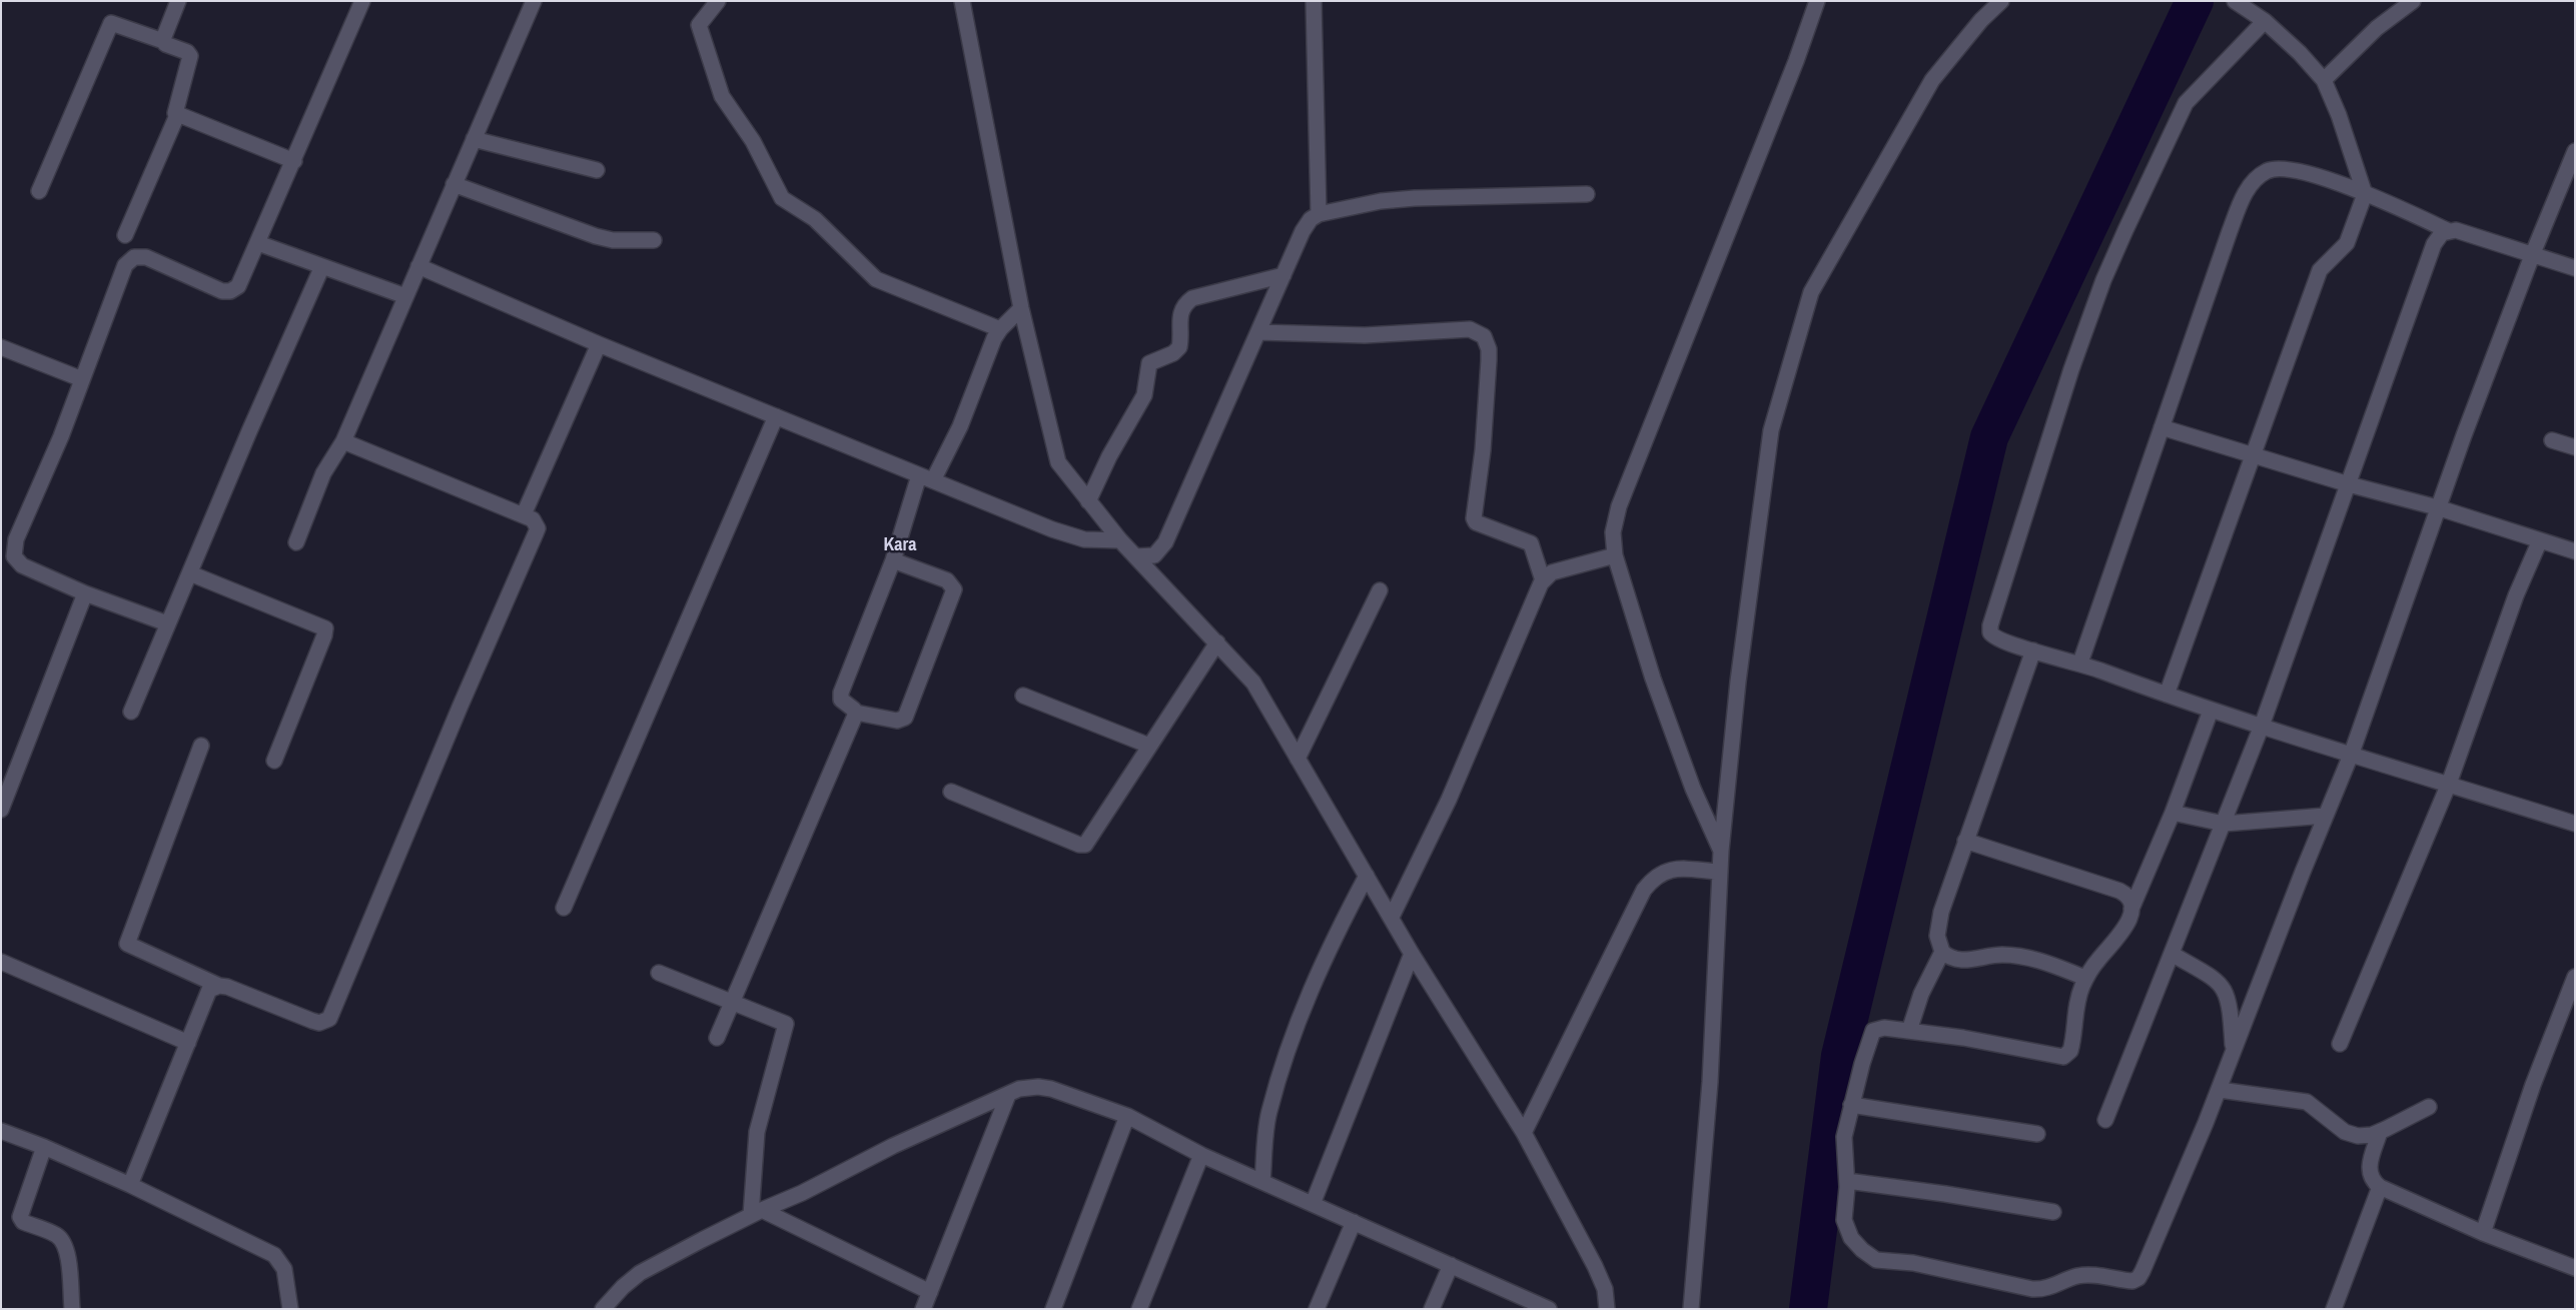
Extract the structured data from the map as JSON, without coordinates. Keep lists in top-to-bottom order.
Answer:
{
  "districts": ["Kara"]
}
